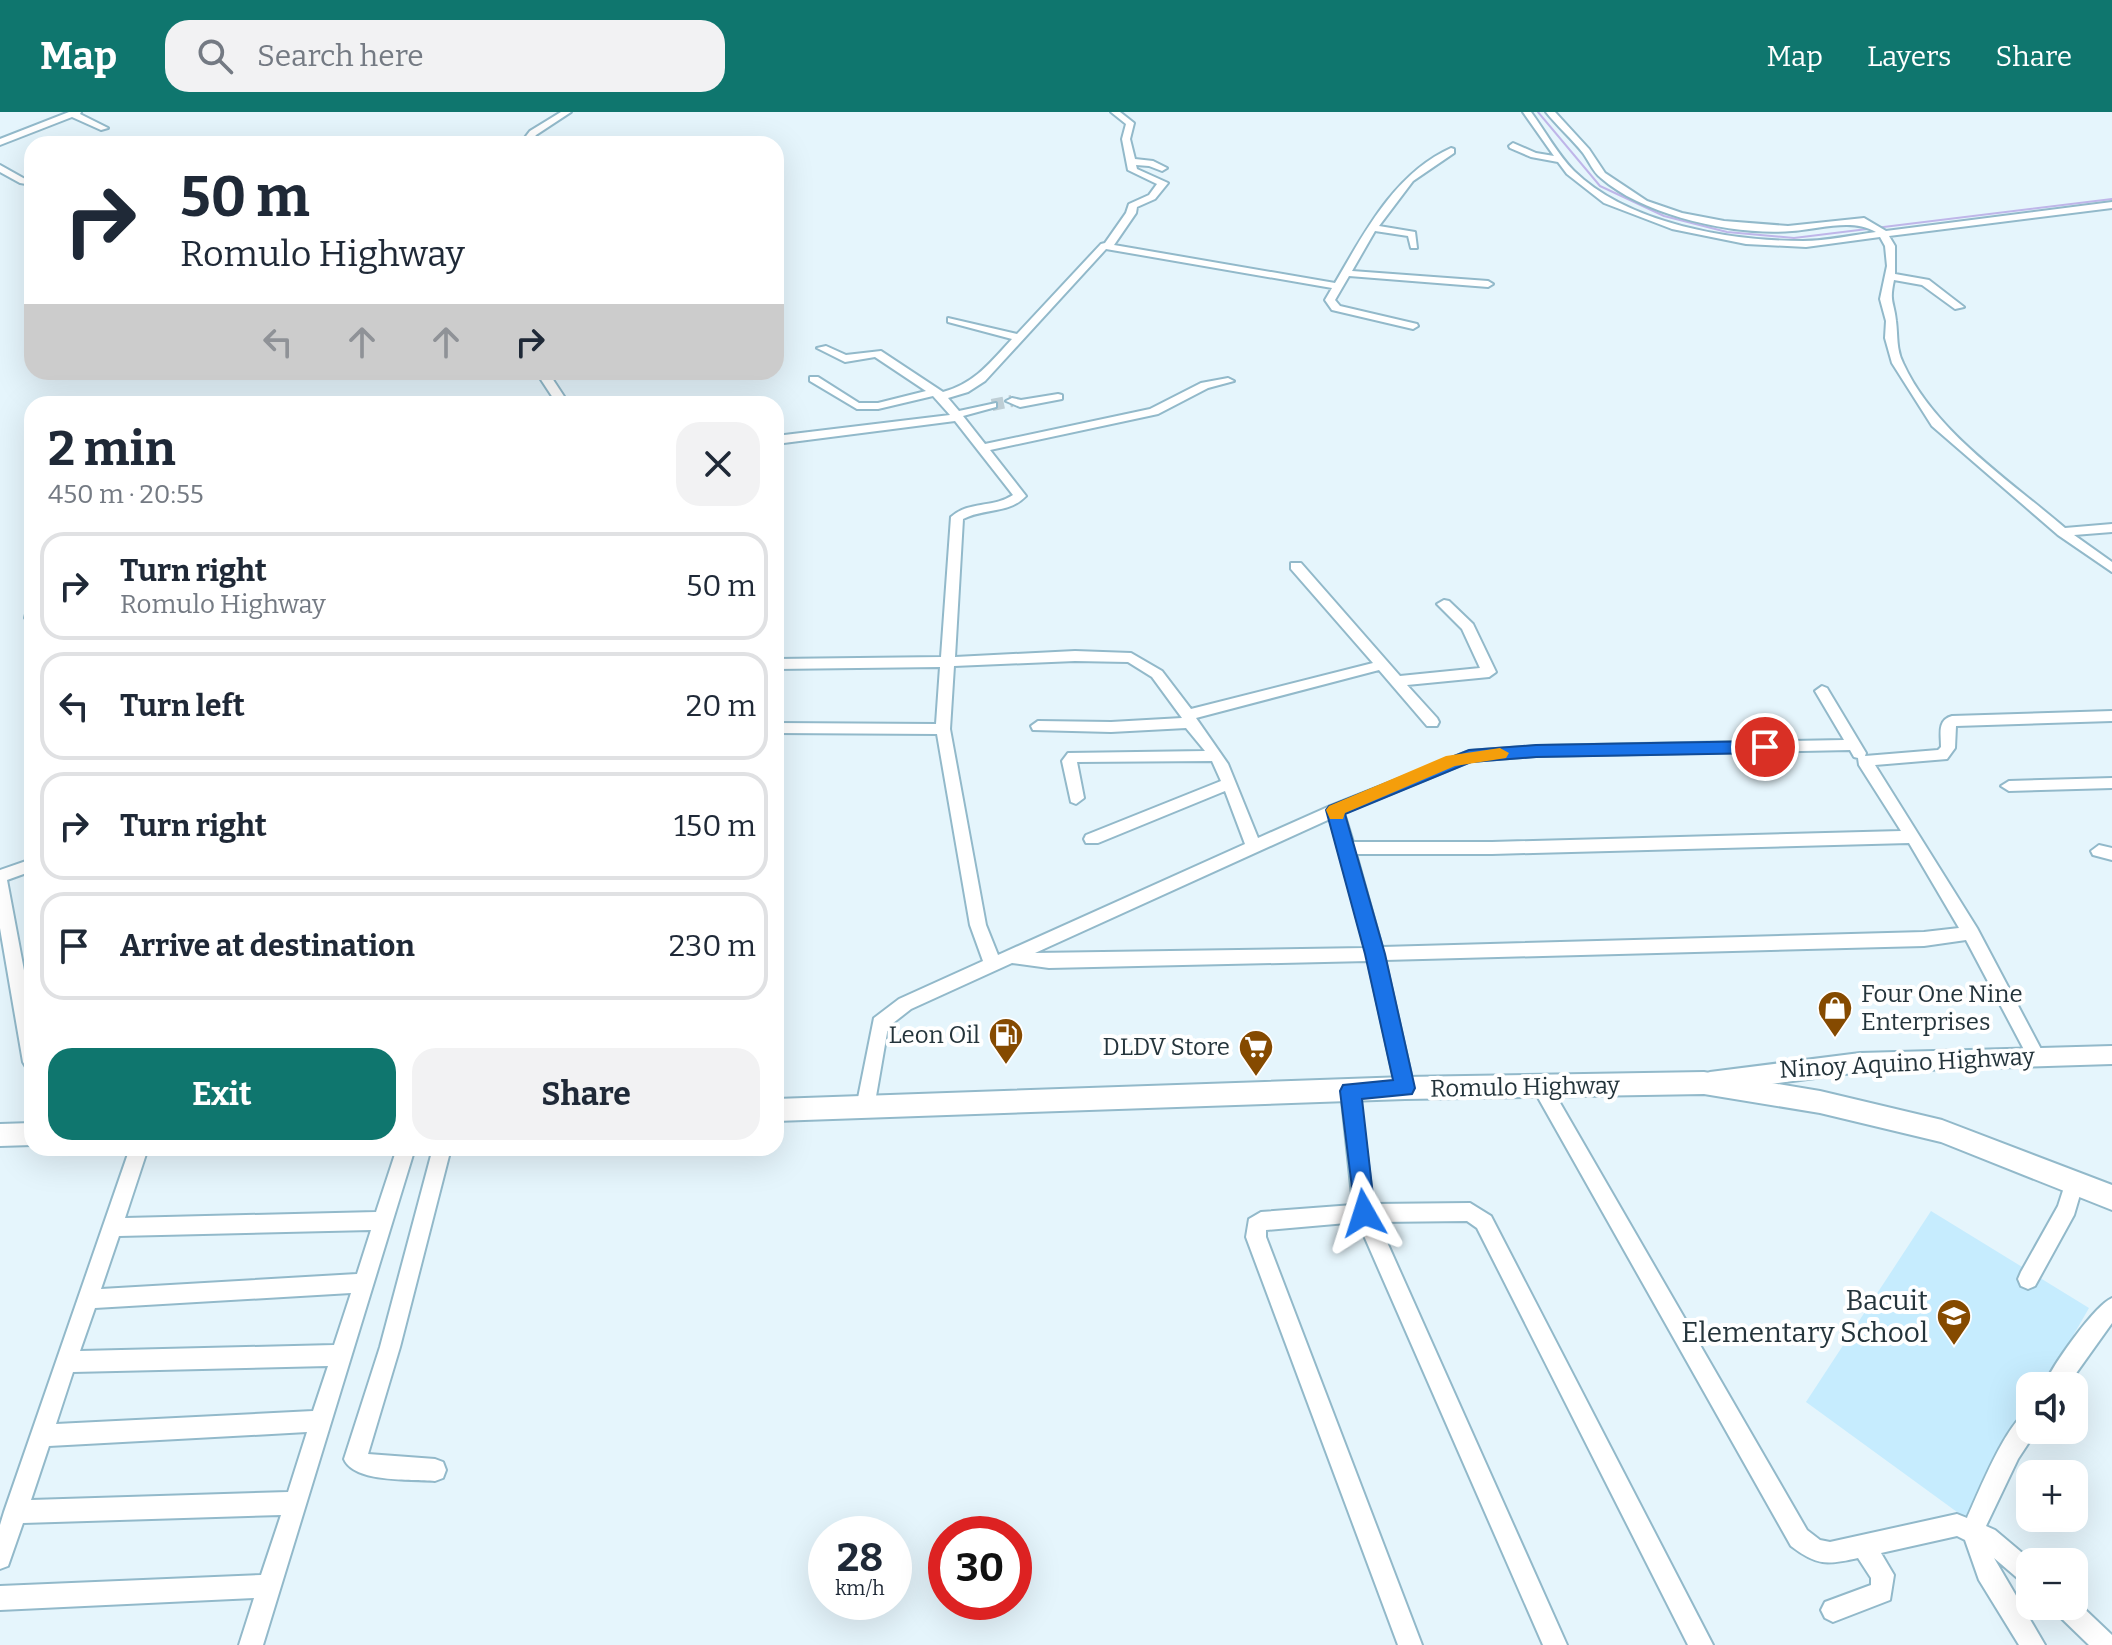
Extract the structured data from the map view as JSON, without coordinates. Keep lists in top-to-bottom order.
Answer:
{
  "streets": {
    "highway": ["Romulo Highway"],
    "main road": ["Ninoy Aquino Highway"]
  },
  "crossings": [
    ["Ninoy Aquino Highway", "Romulo Highway"]
  ],
  "places": {
    "shop": ["Four One Nine Enterprises"],
    "fuel station": ["Leon Oil"],
    "supermarket": ["DLDV Store"],
    "school or university": ["Bacuit Elementary School"]
  },
  "page": {
    "header": "Map",
    "search": "Search here",
    "nav": ["Map", "Layers", "Share"],
    "turn": ["50 m", "Romulo Highway"],
    "heading": ["2 min", "450 m · 20:55"],
    "list": [
      {
        "name": "Turn right",
        "note": "Romulo Highway",
        "value": "50 m"
      },
      {
        "name": "Turn left",
        "value": "20 m"
      },
      {
        "name": "Turn right",
        "value": "150 m"
      },
      {
        "name": "Arrive at destination",
        "value": "230 m"
      }
    ],
    "buttons": ["Exit", "Share"],
    "map_buttons": ["+", "−"],
    "speed": "28 km/h",
    "limit": "30"
  }
}
